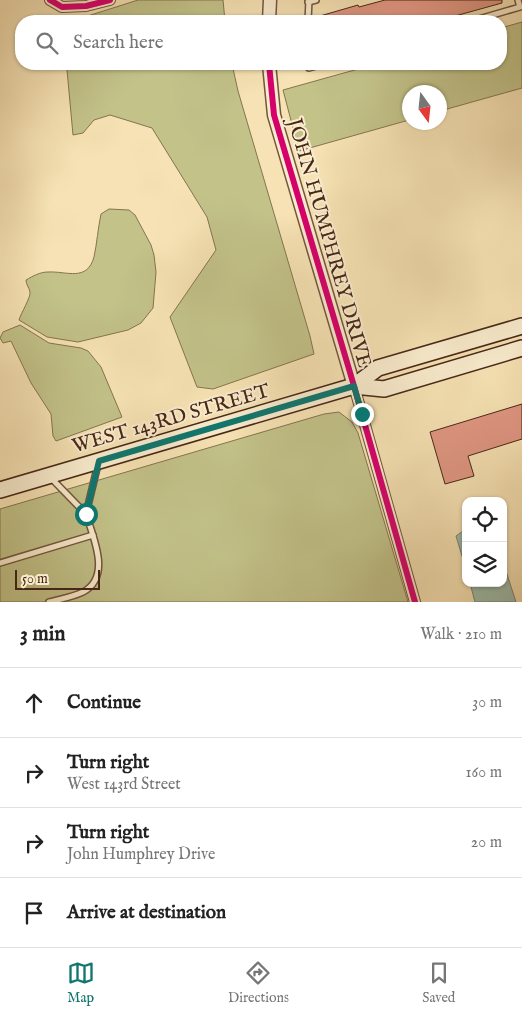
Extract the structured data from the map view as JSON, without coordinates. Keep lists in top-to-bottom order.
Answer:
{
  "streets": {
    "main road": ["WEST 143RD STREET"],
    "street": ["JOHN HUMPHREY DRIVE"]
  },
  "crossings": [
    ["JOHN HUMPHREY DRIVE", "WEST 143RD STREET"]
  ],
  "scale_bar": "50 m",
  "north": "bottom",
  "page": {
    "search": "Search here",
    "scale": "50 m",
    "heading": ["3 min", "Walk · 210 m"],
    "list": [
      ["Continue", "30 m"],
      ["Turn right", "West 143rd Street", "160 m"],
      ["Turn right", "John Humphrey Drive", "20 m"],
      "Arrive at destination"
    ],
    "nav": ["Map", "Directions", "Saved"]
  }
}
